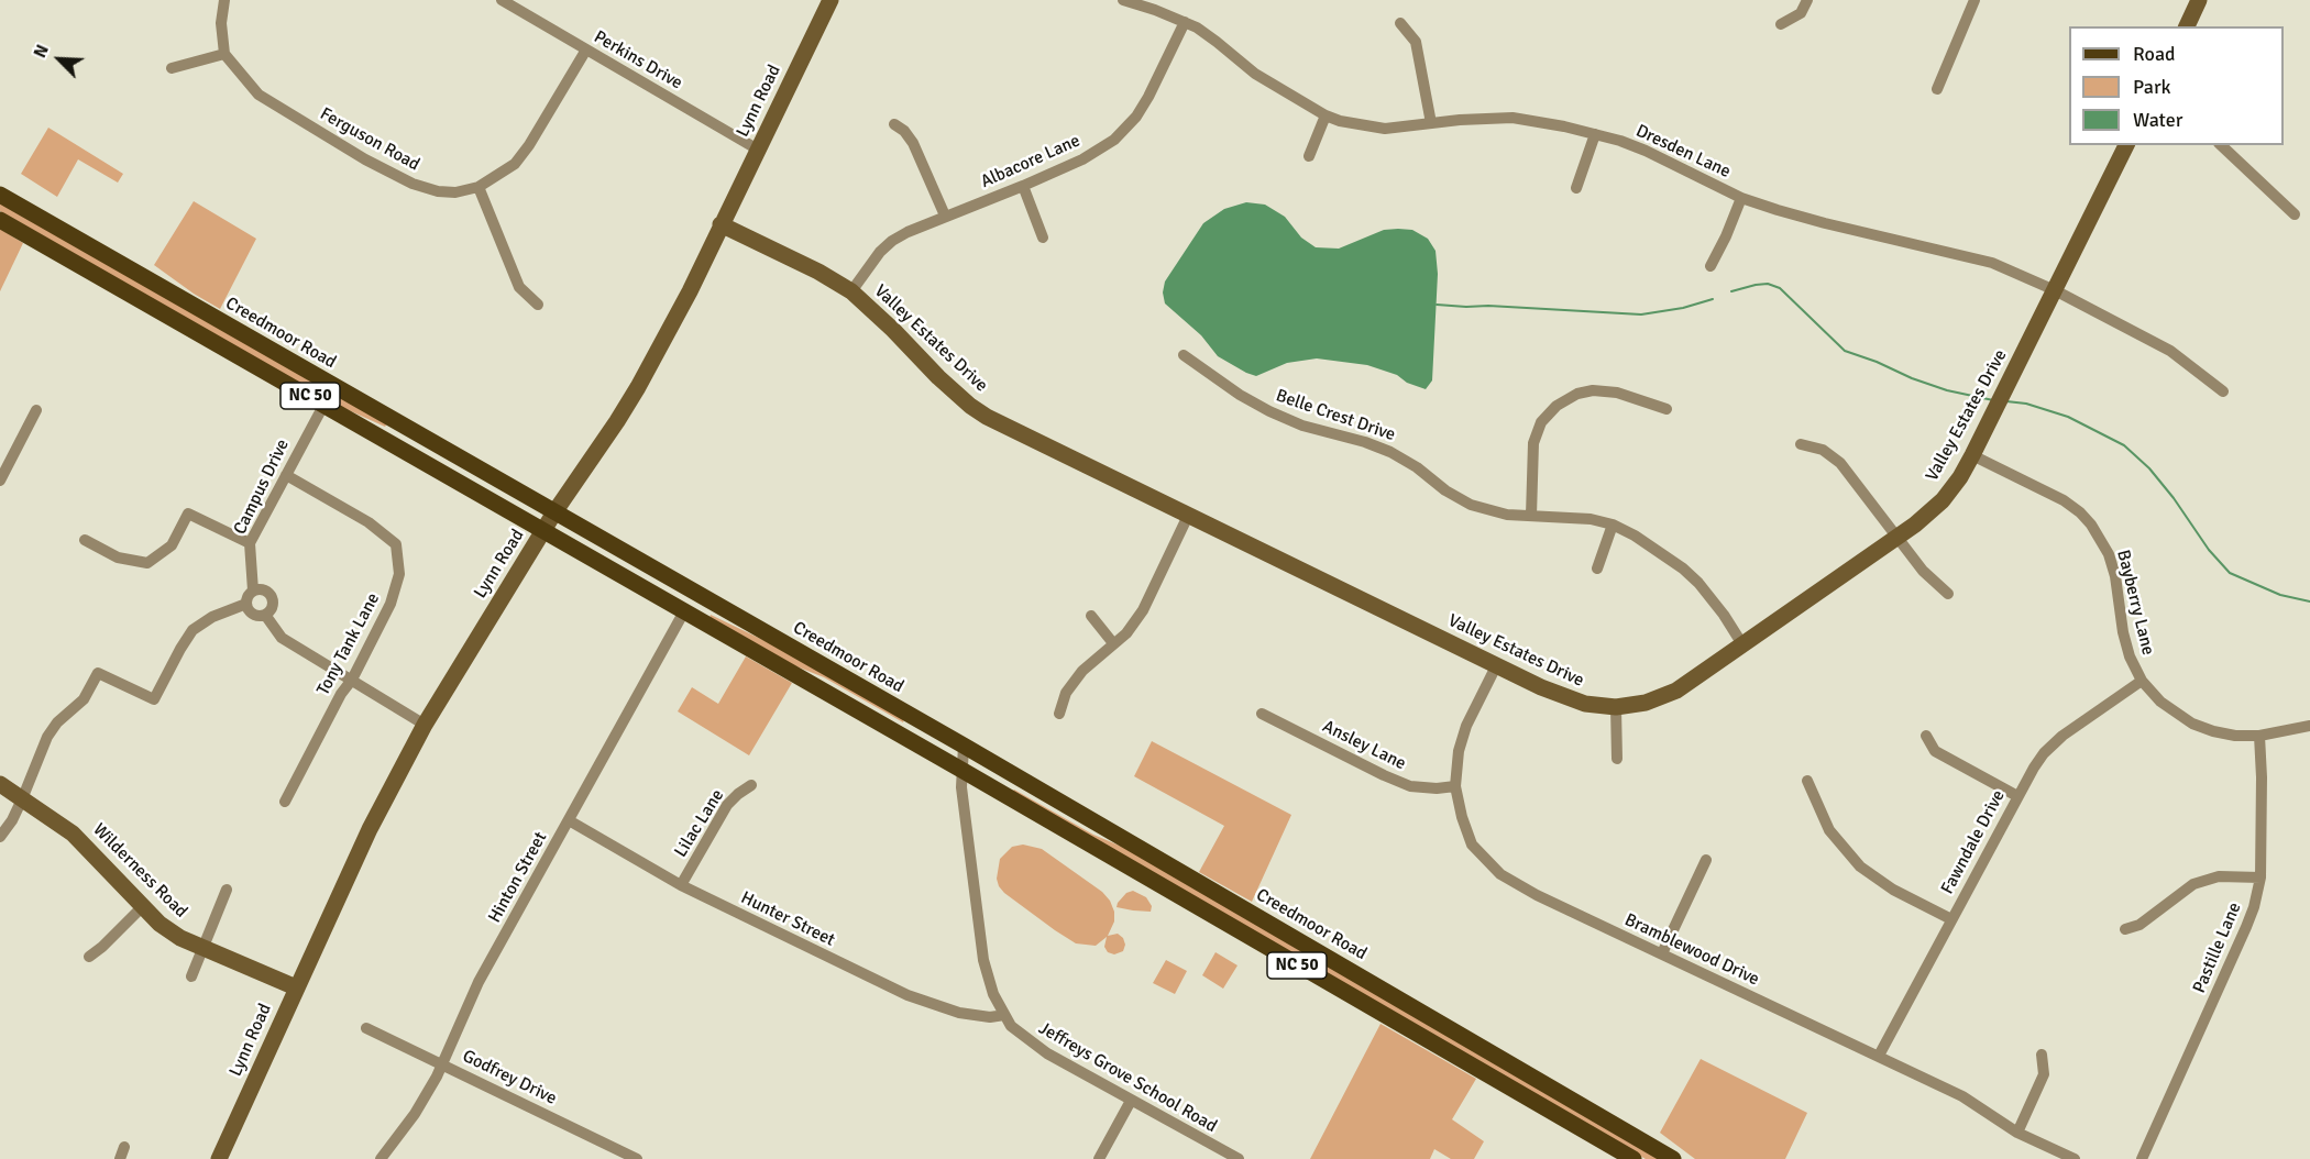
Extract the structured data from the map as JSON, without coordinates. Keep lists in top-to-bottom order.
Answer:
{
  "streets": {
    "main road": ["Creedmoor Road", "NC 50"],
    "street": [
      "Perkins Drive",
      "Lynn Road",
      "Ferguson Road",
      "Dresden Lane",
      "Albacore Lane",
      "Valley Estates Drive",
      "Belle Crest Drive",
      "Campus Drive",
      "Bayberry Lane",
      "Tony Tank Lane",
      "Ansley Lane",
      "Lilac Lane",
      "Fawndale Drive",
      "Wilderness Road",
      "Hinton Street",
      "Hunter Street",
      "Pastille Lane",
      "Bramblewood Drive",
      "Godfrey Drive",
      "Jeffreys Grove School Road"
    ]
  },
  "crossings": [
    ["Perkins Drive", "Lynn Road"],
    ["Perkins Drive", "Ferguson Road"],
    ["Lynn Road", "Creedmoor Road"],
    ["Lynn Road", "Valley Estates Drive"],
    ["Lynn Road", "NC 50"],
    ["Lynn Road", "Wilderness Road"],
    ["Dresden Lane", "Albacore Lane"],
    ["Dresden Lane", "Valley Estates Drive"],
    ["Albacore Lane", "Valley Estates Drive"],
    ["Creedmoor Road", "Jeffreys Grove School Road"],
    ["Valley Estates Drive", "Belle Crest Drive"],
    ["Valley Estates Drive", "Bayberry Lane"],
    ["Valley Estates Drive", "Bramblewood Drive"],
    ["NC 50", "Campus Drive"],
    ["NC 50", "Hinton Street"],
    ["NC 50", "Jeffreys Grove School Road"],
    ["Campus Drive", "Tony Tank Lane"],
    ["Bayberry Lane", "Fawndale Drive"],
    ["Bayberry Lane", "Pastille Lane"],
    ["Ansley Lane", "Bramblewood Drive"],
    ["Lilac Lane", "Hunter Street"],
    ["Fawndale Drive", "Bramblewood Drive"],
    ["Hinton Street", "Hunter Street"],
    ["Hinton Street", "Godfrey Drive"],
    ["Hunter Street", "Jeffreys Grove School Road"]
  ],
  "legend": ["Road", "Park", "Water"],
  "north": "top left"
}
